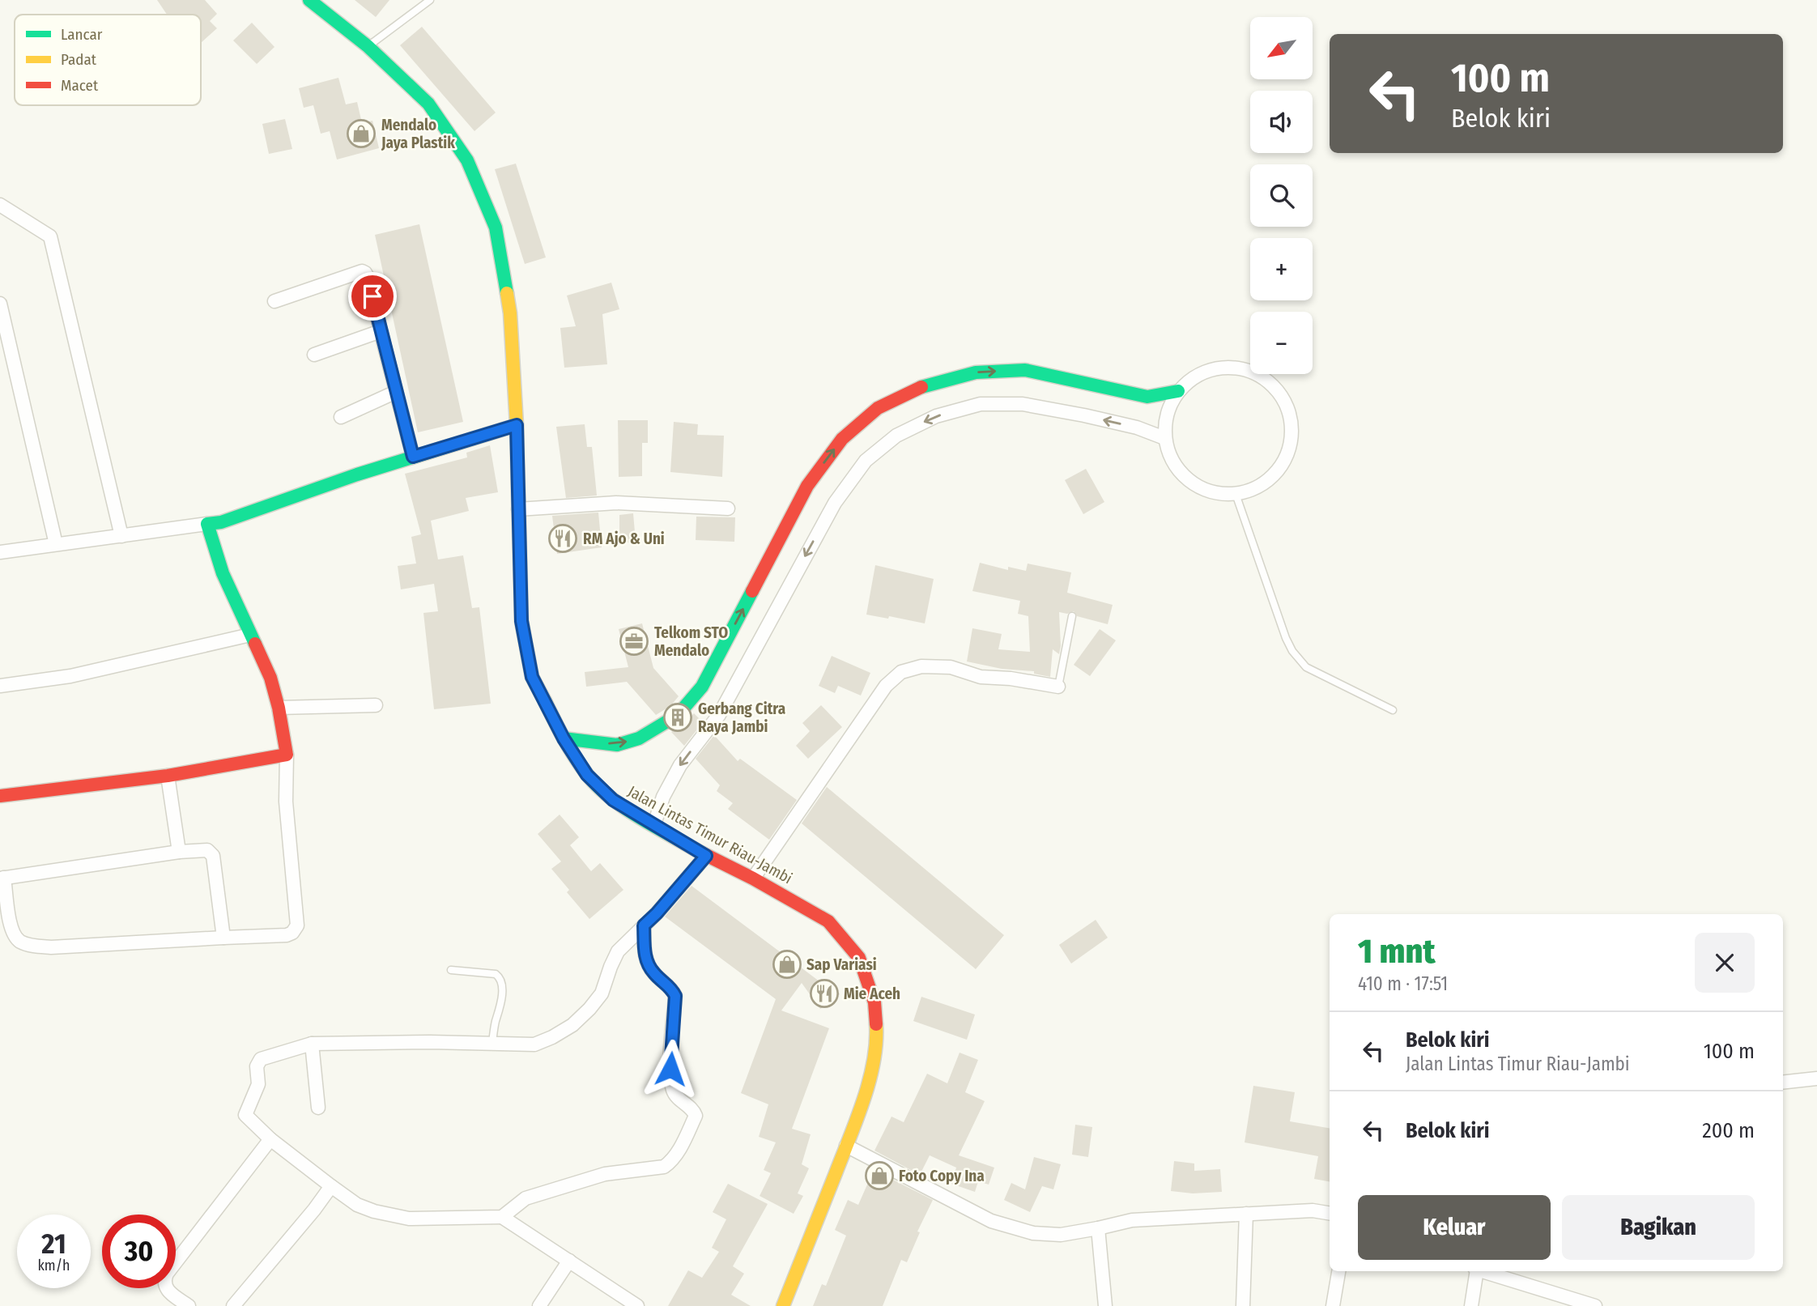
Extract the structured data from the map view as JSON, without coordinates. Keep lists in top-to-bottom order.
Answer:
{
  "streets": {
    "main road": ["Jalan Lintas Timur Riau-Jambi"]
  },
  "places": {
    "shop": ["Mendalo Jaya Plastik", "Sap Variasi", "Foto Copy Ina"],
    "restaurant": ["RM Ajo & Uni", "Mie Aceh"],
    "office": ["Telkom STO Mendalo"],
    "building": ["Gerbang Citra Raya Jambi"]
  },
  "legend": ["Lancar", "Padat", "Macet"],
  "north": "bottom left",
  "page": {
    "map_buttons": ["+", "−"],
    "turn": ["100 m", "Belok kiri"],
    "heading": ["1 mnt", "410 m · 17:51"],
    "list": [
      {
        "name": "Belok kiri",
        "note": "Jalan Lintas Timur Riau-Jambi",
        "value": "100 m"
      },
      {
        "name": "Belok kiri",
        "value": "200 m"
      }
    ],
    "buttons": ["Keluar", "Bagikan"],
    "speed": "21 km/h",
    "limit": "30"
  }
}
